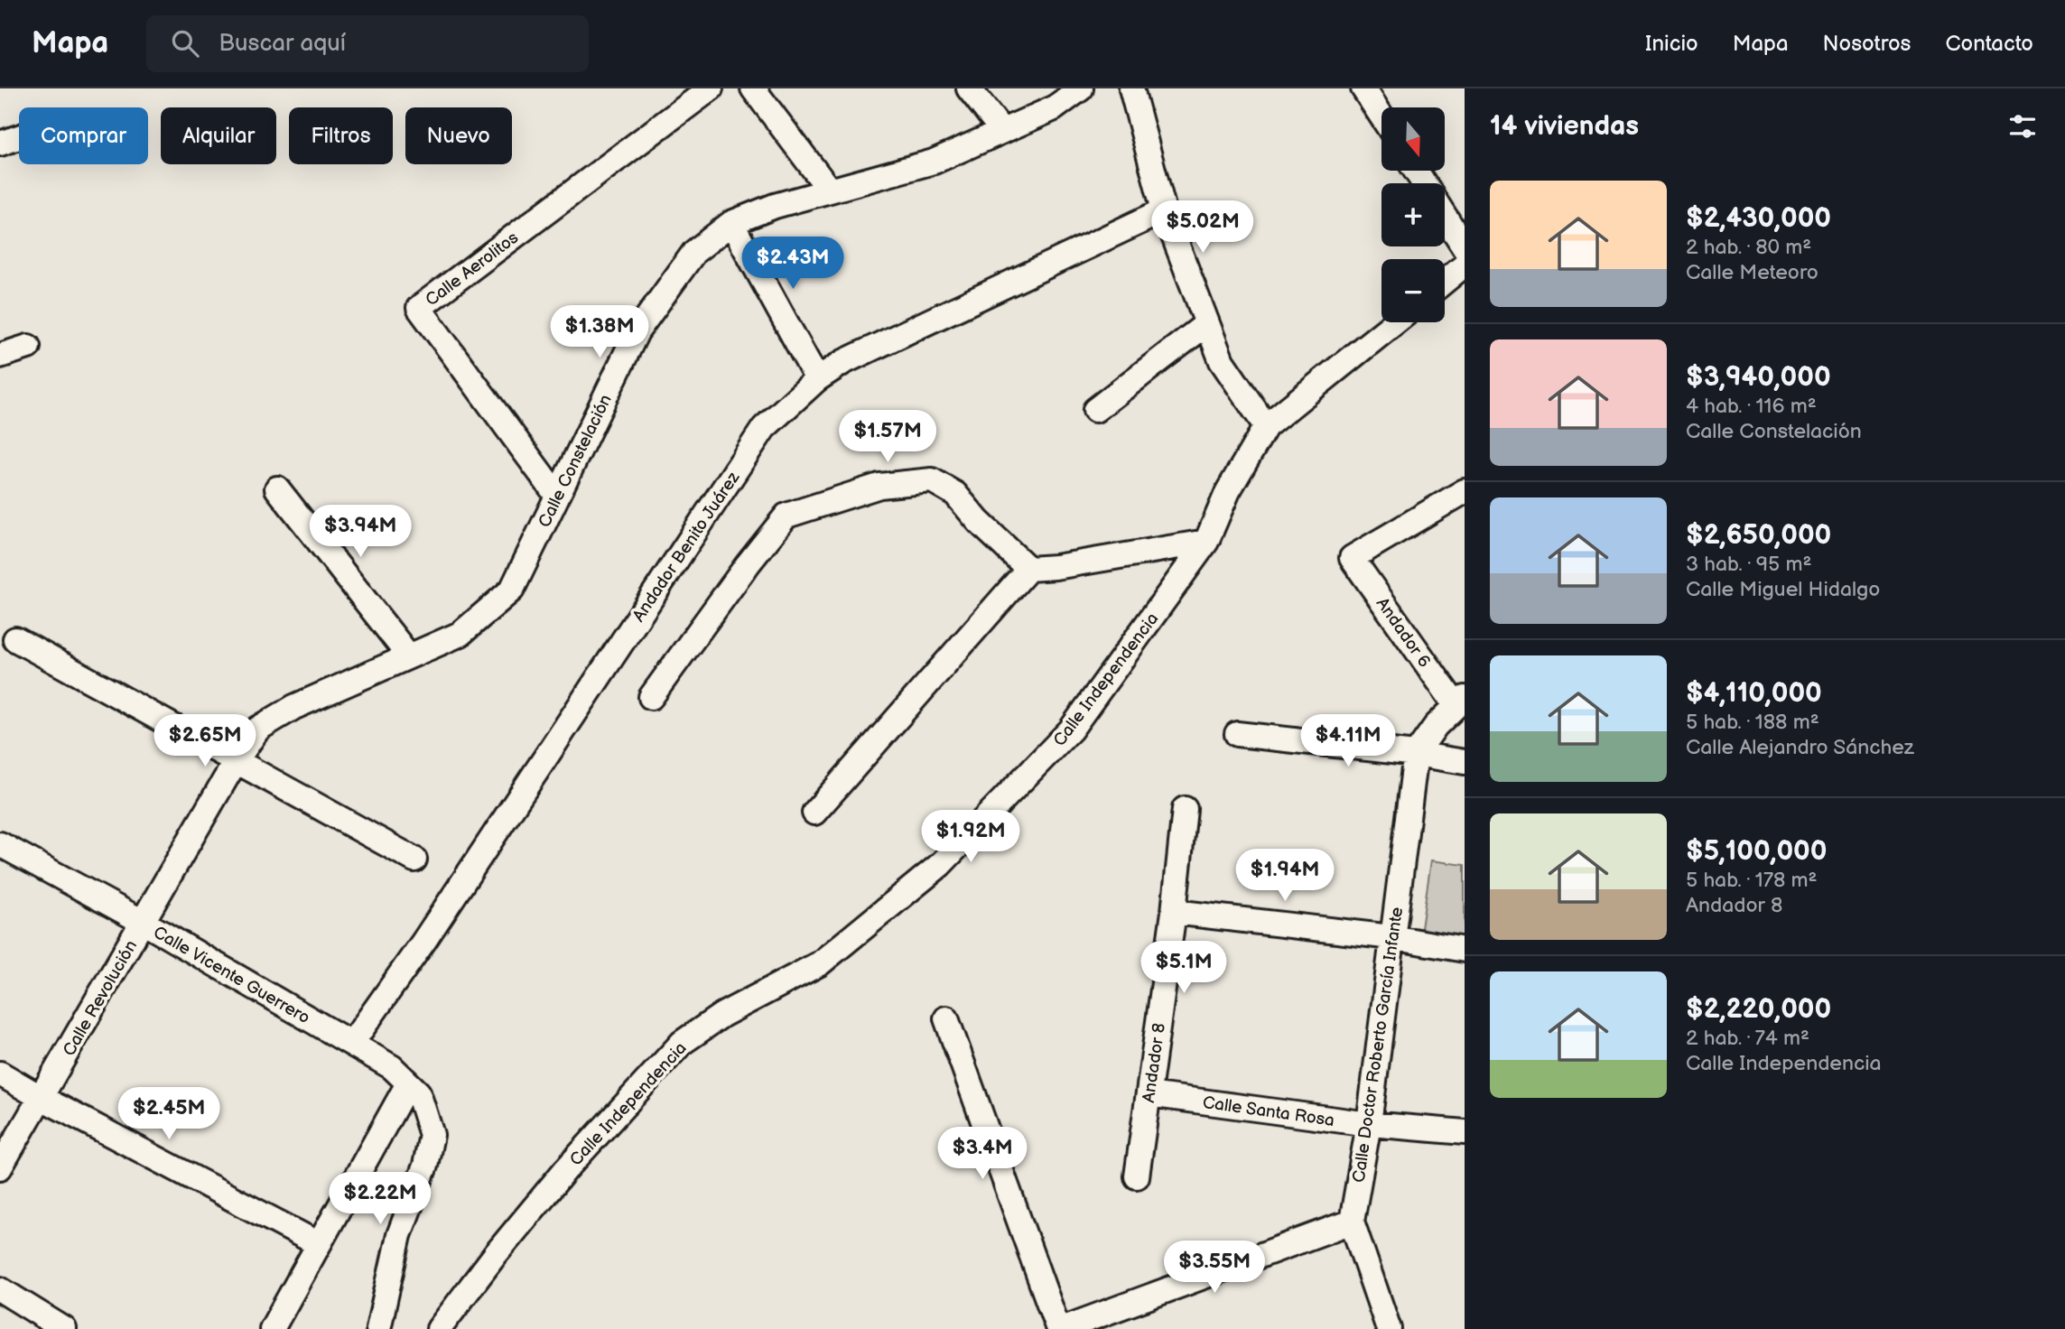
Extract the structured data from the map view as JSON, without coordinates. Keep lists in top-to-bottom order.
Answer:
{
  "streets": {
    "street": [
      "Calle Aerolitos",
      "Calle Constelación",
      "Andador Benito Juárez",
      "Andador 6",
      "Calle Independencia",
      "Calle Vicente Guerrero",
      "Calle Revolución",
      "Calle Doctor Roberto García Infante",
      "Andador 8",
      "Calle Santa Rosa"
    ]
  },
  "crossings": [
    ["Calle Aerolitos", "Calle Constelación"],
    ["Calle Constelación", "Calle Revolución"],
    ["Andador Benito Juárez", "Calle Vicente Guerrero"],
    ["Calle Vicente Guerrero", "Calle Revolución"],
    ["Calle Doctor Roberto García Infante", "Calle Santa Rosa"],
    ["Andador 8", "Calle Santa Rosa"]
  ],
  "north": "bottom",
  "page": {
    "header": "Mapa",
    "search": "Buscar aquí",
    "nav": [
      "Inicio",
      "Mapa",
      "Nosotros",
      "Contacto"
    ],
    "heading": "14 viviendas",
    "map_buttons": ["+", "−"],
    "chip": [
      "Comprar",
      "Alquilar",
      "Filtros",
      "Nuevo"
    ],
    "list": [
      {
        "name": "$2,430,000",
        "note": "2 hab. · 80 m² · Calle Meteoro"
      },
      {
        "name": "$3,940,000",
        "note": "4 hab. · 116 m² · Calle Constelación"
      },
      {
        "name": "$2,650,000",
        "note": "3 hab. · 95 m² · Calle Miguel Hidalgo"
      },
      {
        "name": "$4,110,000",
        "note": "5 hab. · 188 m² · Calle Alejandro Sánchez"
      },
      {
        "name": "$5,100,000",
        "note": "5 hab. · 178 m² · Andador 8"
      },
      {
        "name": "$2,220,000",
        "note": "2 hab. · 74 m² · Calle Independencia"
      }
    ],
    "price": [
      "$5.02M",
      "$2.43M",
      "$1.38M",
      "$1.57M",
      "$3.94M",
      "$2.65M",
      "$4.11M",
      "$1.92M",
      "$1.94M",
      "$5.1M",
      "$2.45M",
      "$3.4M",
      "$2.22M",
      "$3.55M"
    ]
  }
}
